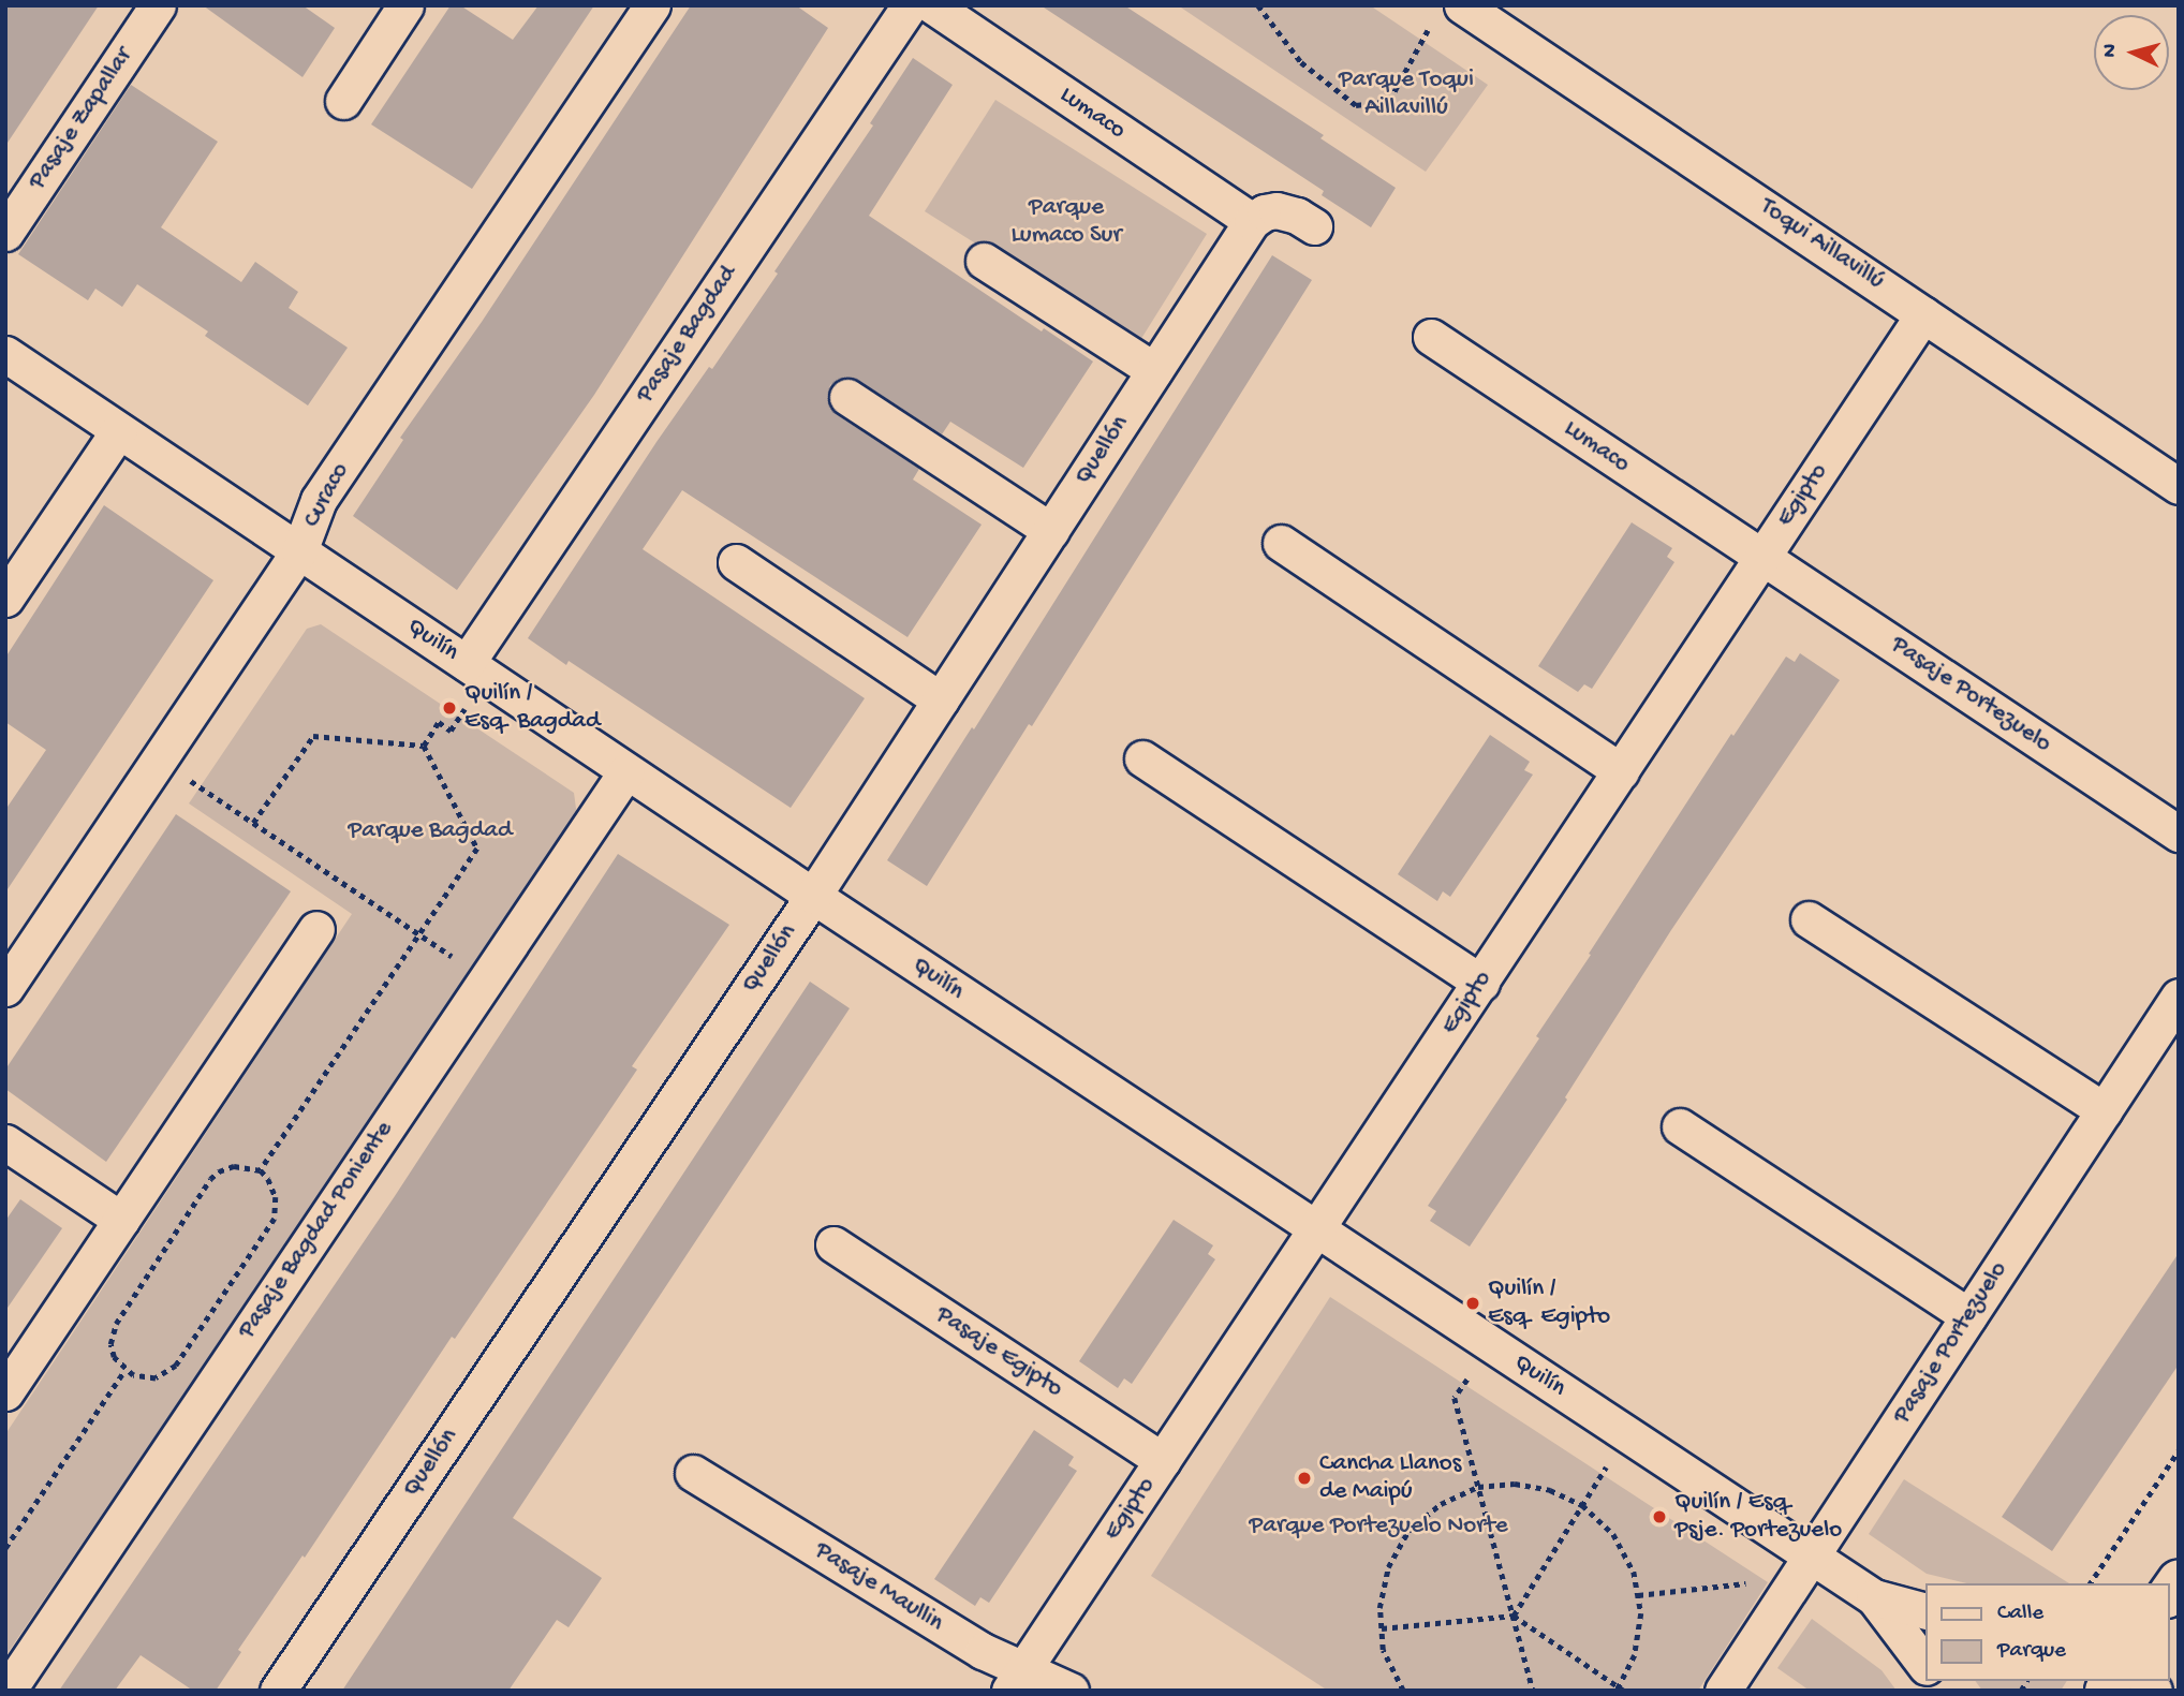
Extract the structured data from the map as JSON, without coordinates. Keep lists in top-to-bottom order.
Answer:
{
  "streets": {
    "street": [
      "Lumaco",
      "Pasaje Zapallar",
      "Toqui Aillavillú",
      "Pasaje Bagdad",
      "Quellón",
      "Curaco",
      "Egipto",
      "Quilín",
      "Pasaje Portezuelo",
      "Pasaje Bagdad Poniente",
      "Pasaje Egipto",
      "Pasaje Maullin"
    ]
  },
  "crossings": [
    ["Lumaco", "Quellón"],
    ["Lumaco", "Egipto"],
    ["Lumaco", "Pasaje Portezuelo"],
    ["Toqui Aillavillú", "Egipto"],
    ["Pasaje Bagdad", "Quilín"],
    ["Quellón", "Quilín"],
    ["Curaco", "Quilín"],
    ["Egipto", "Quilín"],
    ["Egipto", "Pasaje Portezuelo"],
    ["Egipto", "Pasaje Egipto"],
    ["Egipto", "Pasaje Maullin"],
    ["Quilín", "Pasaje Portezuelo"],
    ["Quilín", "Pasaje Bagdad Poniente"]
  ],
  "parks": [
    "Parque Toqui Aillavillú",
    "Parque Lumaco Sur",
    "Parque Bagdad",
    "Parque Portezuelo Norte"
  ],
  "places": [
    "Quilín / Esq. Bagdad",
    "Quilín / Esq. Egipto",
    "Cancha Llanos de Maipú",
    "Quilín / Esq. Psje. Portezuelo"
  ],
  "legend": ["Calle", "Parque"],
  "north": "left"
}
